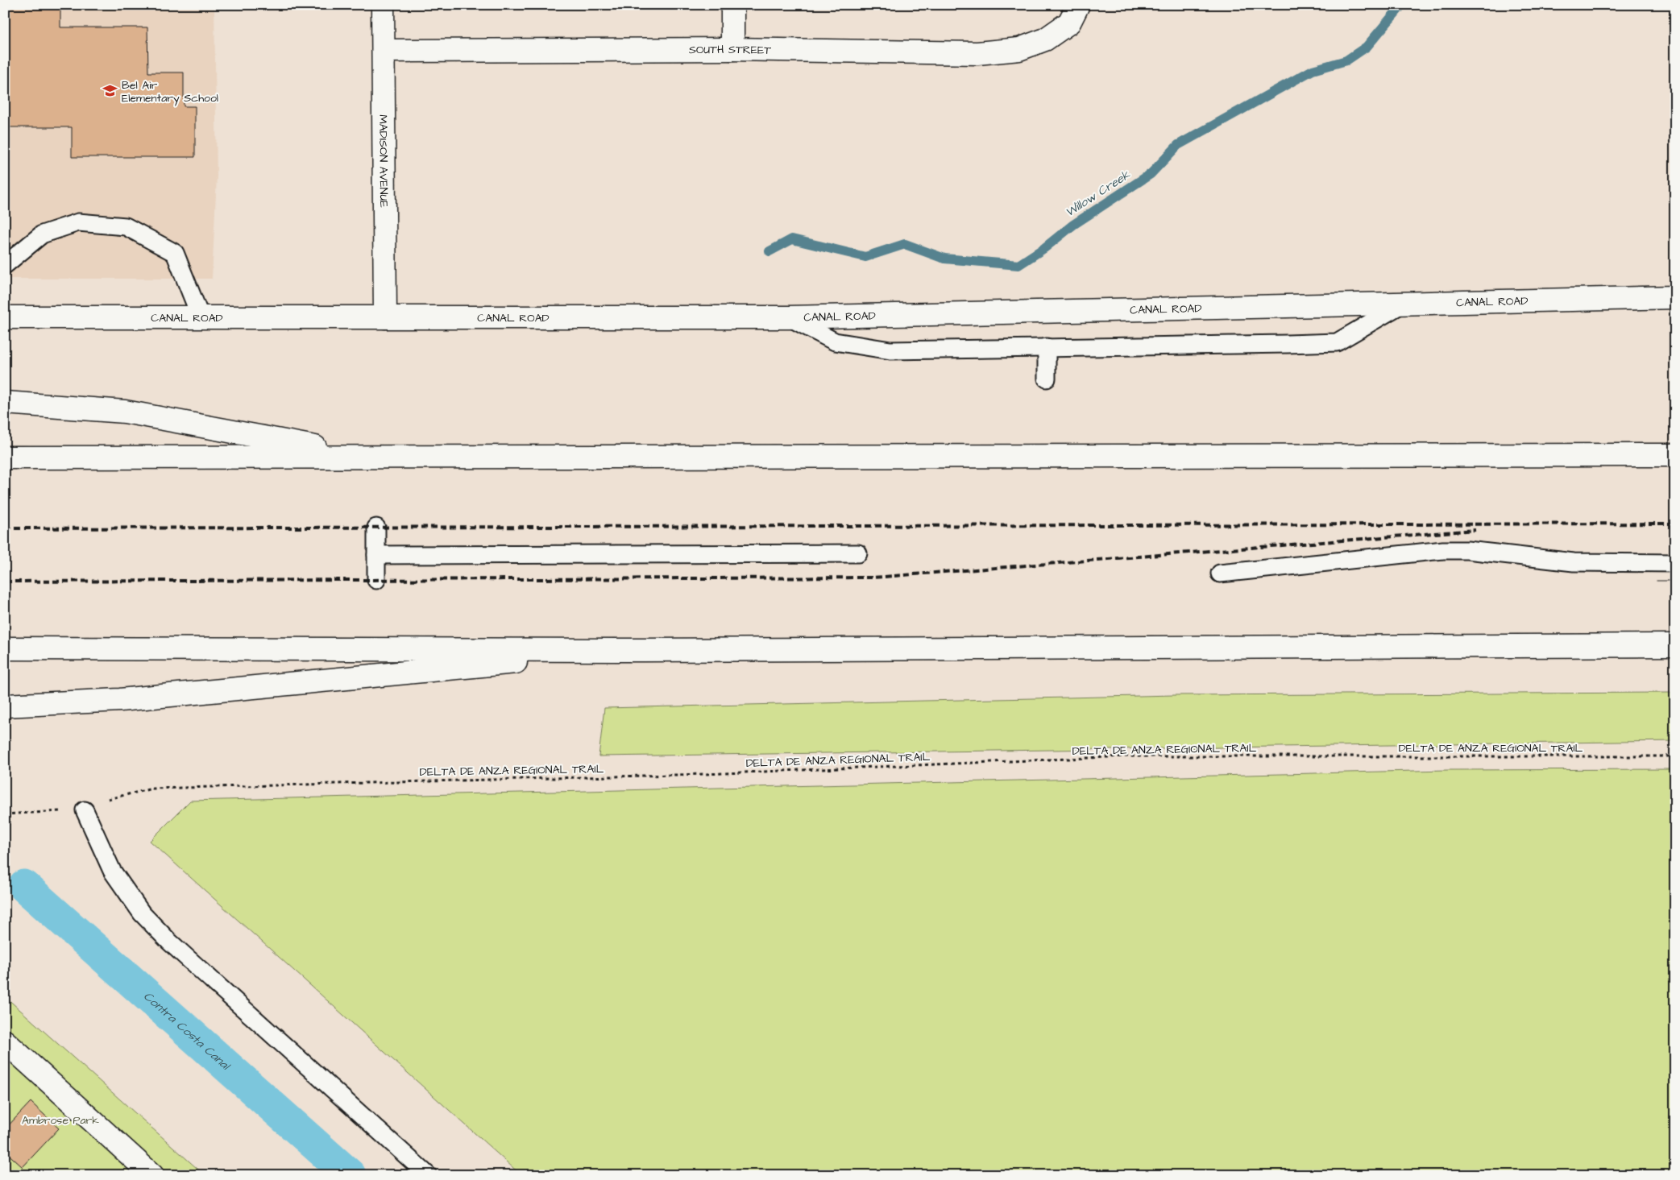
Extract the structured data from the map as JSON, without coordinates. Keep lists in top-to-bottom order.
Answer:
{
  "streets": {
    "main road": ["SOUTH STREET", "MADISON AVENUE", "CANAL ROAD"],
    "path": ["DELTA DE ANZA REGIONAL TRAIL"]
  },
  "crossings": [
    ["SOUTH STREET", "MADISON AVENUE"],
    ["MADISON AVENUE", "CANAL ROAD"]
  ],
  "water": ["Willow Creek", "Contra Costa Canal"],
  "parks": ["Ambrose Park"],
  "places": {
    "school or university": ["Bel Air Elementary School"]
  }
}
